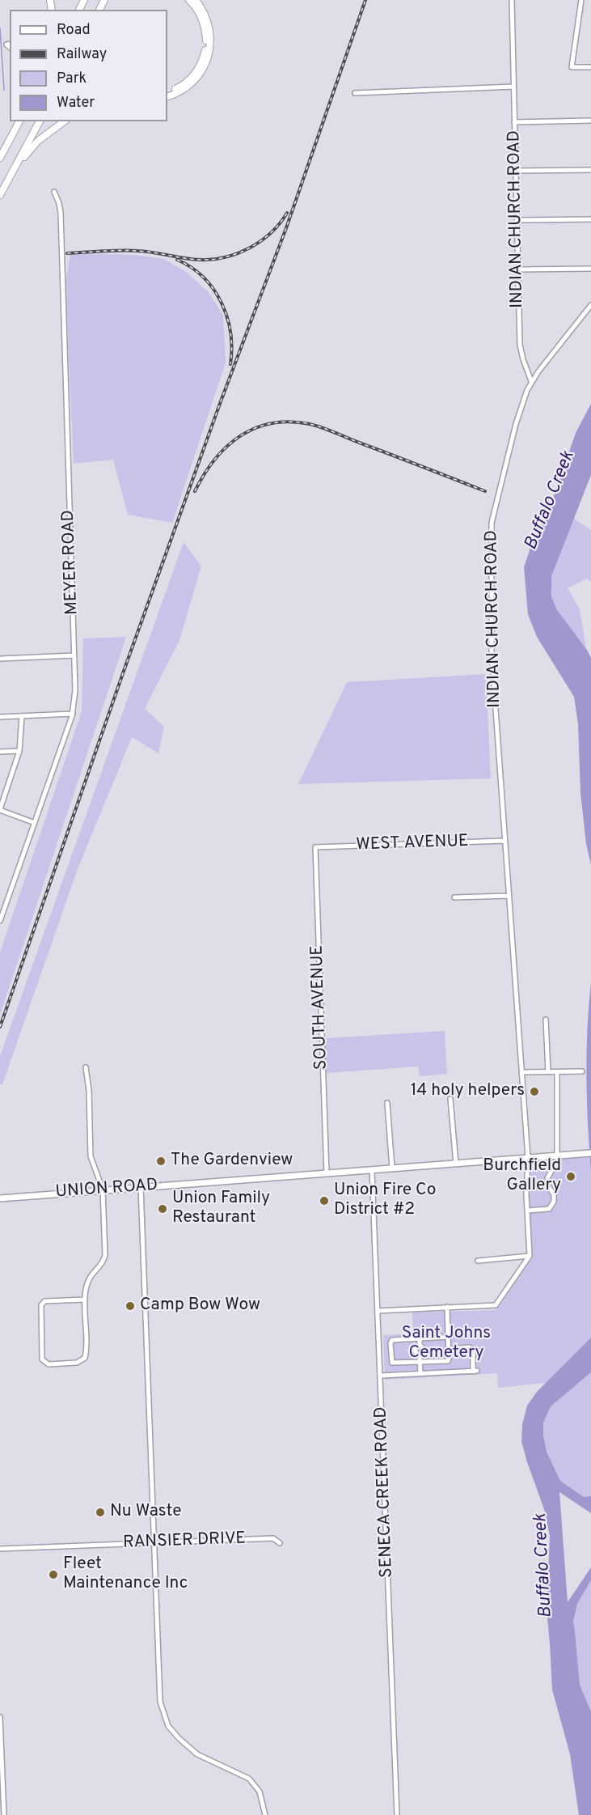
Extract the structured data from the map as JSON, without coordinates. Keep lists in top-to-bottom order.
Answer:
{
  "streets": {
    "main road": ["UNION ROAD"],
    "street": [
      "INDIAN CHURCH ROAD",
      "MEYER ROAD",
      "WEST AVENUE",
      "SOUTH AVENUE",
      "SENECA CREEK ROAD",
      "RANSIER DRIVE"
    ]
  },
  "crossings": [
    ["INDIAN CHURCH ROAD", "WEST AVENUE"],
    ["INDIAN CHURCH ROAD", "UNION ROAD"],
    ["WEST AVENUE", "SOUTH AVENUE"],
    ["SOUTH AVENUE", "UNION ROAD"],
    ["UNION ROAD", "SENECA CREEK ROAD"]
  ],
  "water": ["Buffalo Creek"],
  "parks": ["Saint Johns Cemetery"],
  "places": [
    "14 holy helpers",
    "The Gardenview",
    "Burchfield Gallery",
    "Union Fire Co District #2",
    "Union Family Restaurant",
    "Camp Bow Wow",
    "Nu Waste",
    "Fleet Maintenance Inc"
  ],
  "legend": [
    "Road",
    "Railway",
    "Park",
    "Water"
  ]
}
